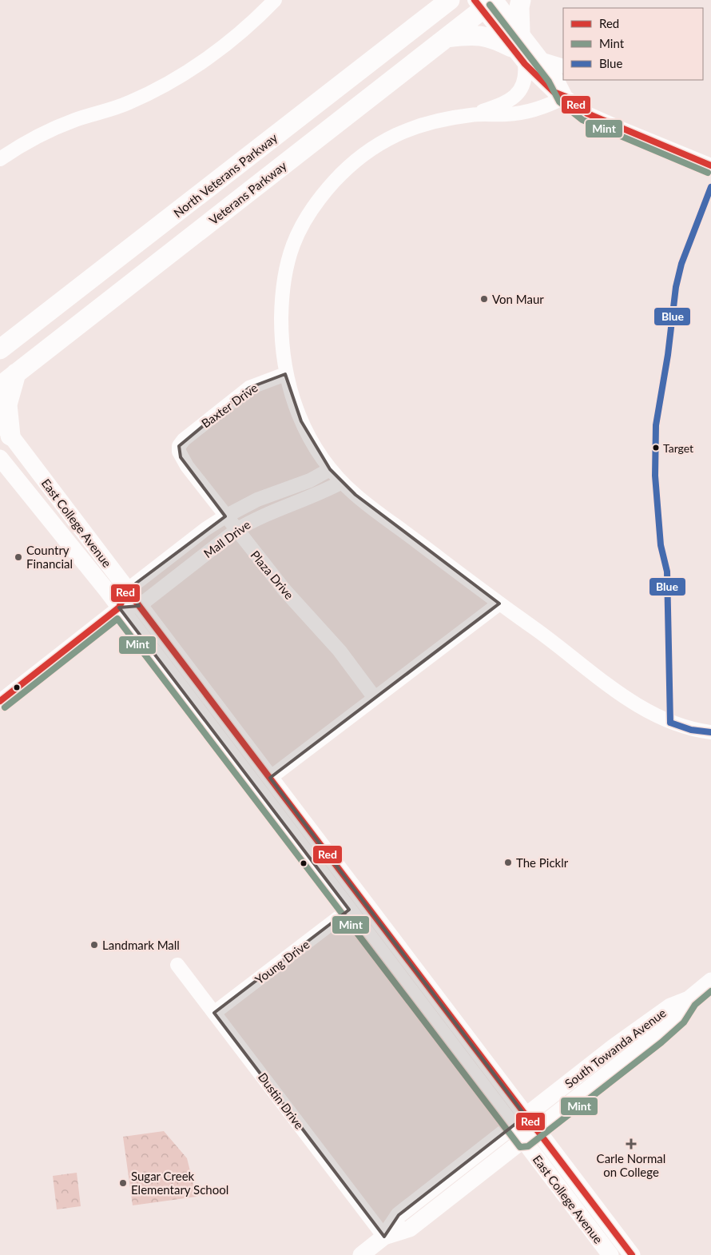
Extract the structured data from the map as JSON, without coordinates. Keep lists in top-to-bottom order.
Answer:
{
  "streets": {
    "highway": ["North Veterans Parkway", "Veterans Parkway"],
    "main road": ["East College Avenue", "South Towanda Avenue"],
    "street": [
      "Baxter Drive",
      "Mall Drive",
      "Plaza Drive",
      "Young Drive",
      "Dustin Drive"
    ]
  },
  "crossings": [
    ["Baxter Drive", "Plaza Drive"],
    ["East College Avenue", "Mall Drive"],
    ["East College Avenue", "Young Drive"],
    ["East College Avenue", "South Towanda Avenue"],
    ["Mall Drive", "Plaza Drive"],
    ["Young Drive", "Dustin Drive"],
    ["South Towanda Avenue", "Dustin Drive"]
  ],
  "places": {
    "other": [
      "Von Maur",
      "Target",
      "Country Financial",
      "The Picklr",
      "Landmark Mall",
      "Sugar Creek Elementary School"
    ],
    "health": ["Carle Normal on College"]
  },
  "lines": ["transit line Red", "transit line Mint", "transit line Blue"],
  "legend": ["Red", "Mint", "Blue"]
}
